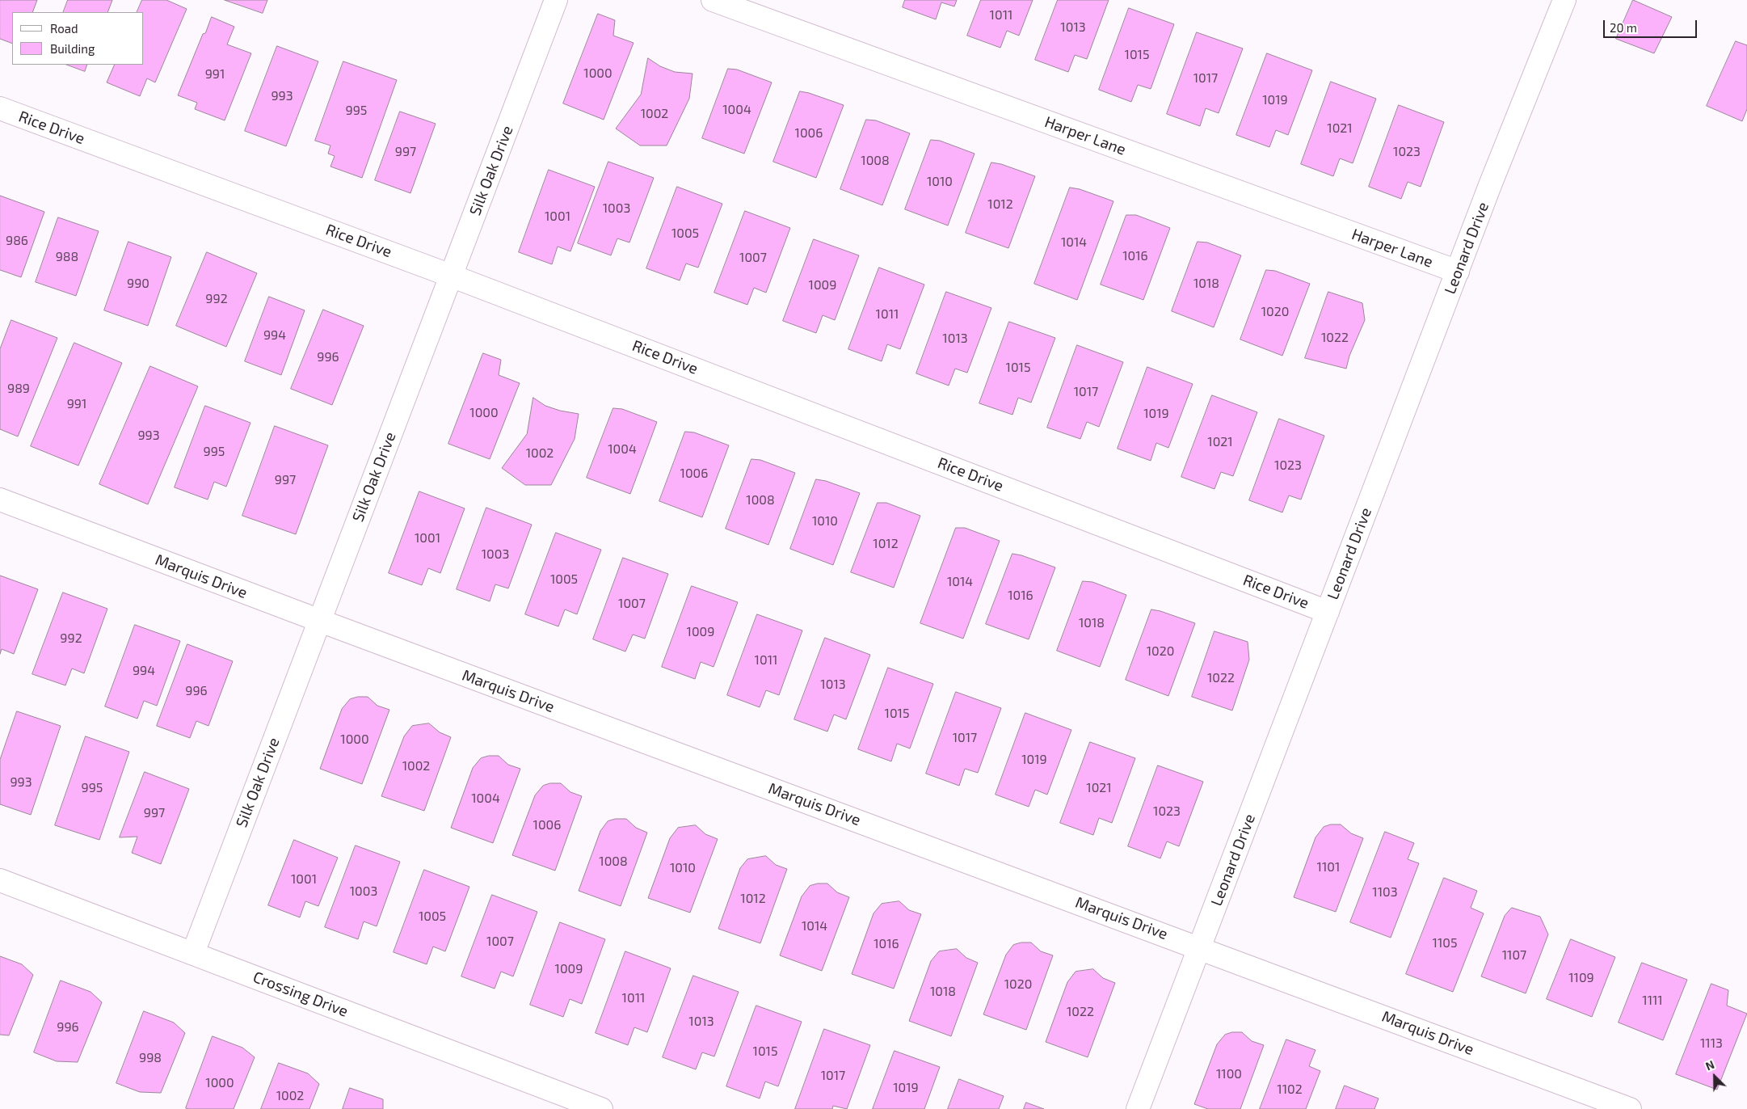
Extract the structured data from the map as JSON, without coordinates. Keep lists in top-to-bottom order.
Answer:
{
  "streets": {
    "street": [
      "Rice Drive",
      "Harper Lane",
      "Silk Oak Drive",
      "Leonard Drive",
      "Marquis Drive",
      "Crossing Drive"
    ]
  },
  "crossings": [
    ["Rice Drive", "Silk Oak Drive"],
    ["Rice Drive", "Leonard Drive"],
    ["Harper Lane", "Leonard Drive"],
    ["Silk Oak Drive", "Marquis Drive"],
    ["Silk Oak Drive", "Crossing Drive"],
    ["Leonard Drive", "Marquis Drive"]
  ],
  "house_numbers": [
    "1011",
    "1013",
    "1015",
    "1000",
    "991",
    "1017",
    "993",
    "1019",
    "1004",
    "995",
    "1002",
    "1021",
    "1006",
    "997",
    "1023",
    "1008",
    "1010",
    "1012",
    "1003",
    "1001",
    "1005",
    "986",
    "1014",
    "1016",
    "988",
    "1007",
    "990",
    "1018",
    "1009",
    "992",
    "1020",
    "1011",
    "994",
    "1022",
    "1013",
    "996",
    "1015",
    "989",
    "1017",
    "991",
    "1000",
    "1019",
    "993",
    "1021",
    "1004",
    "995",
    "1002",
    "1023",
    "1006",
    "997",
    "1008",
    "1010",
    "1001",
    "1012",
    "1003",
    "1005",
    "1014",
    "1016",
    "1007",
    "1018",
    "1009",
    "992",
    "1020",
    "1011",
    "994",
    "1022",
    "1013",
    "996",
    "1015",
    "1017",
    "1000",
    "1019",
    "1002",
    "993",
    "995",
    "1021",
    "1004",
    "1023",
    "997",
    "1006",
    "1008",
    "1101",
    "1010",
    "1001",
    "1003",
    "1103",
    "1012",
    "1005",
    "1014",
    "1007",
    "1105",
    "1016",
    "1107",
    "1009",
    "1109",
    "1020",
    "1018",
    "1011",
    "1111",
    "1022",
    "1013",
    "996",
    "1113",
    "1015",
    "998",
    "1100",
    "1017",
    "1000",
    "1019",
    "1102",
    "1002"
  ],
  "legend": ["Road", "Building"],
  "scale_bar": "20 m",
  "north": "top left"
}
